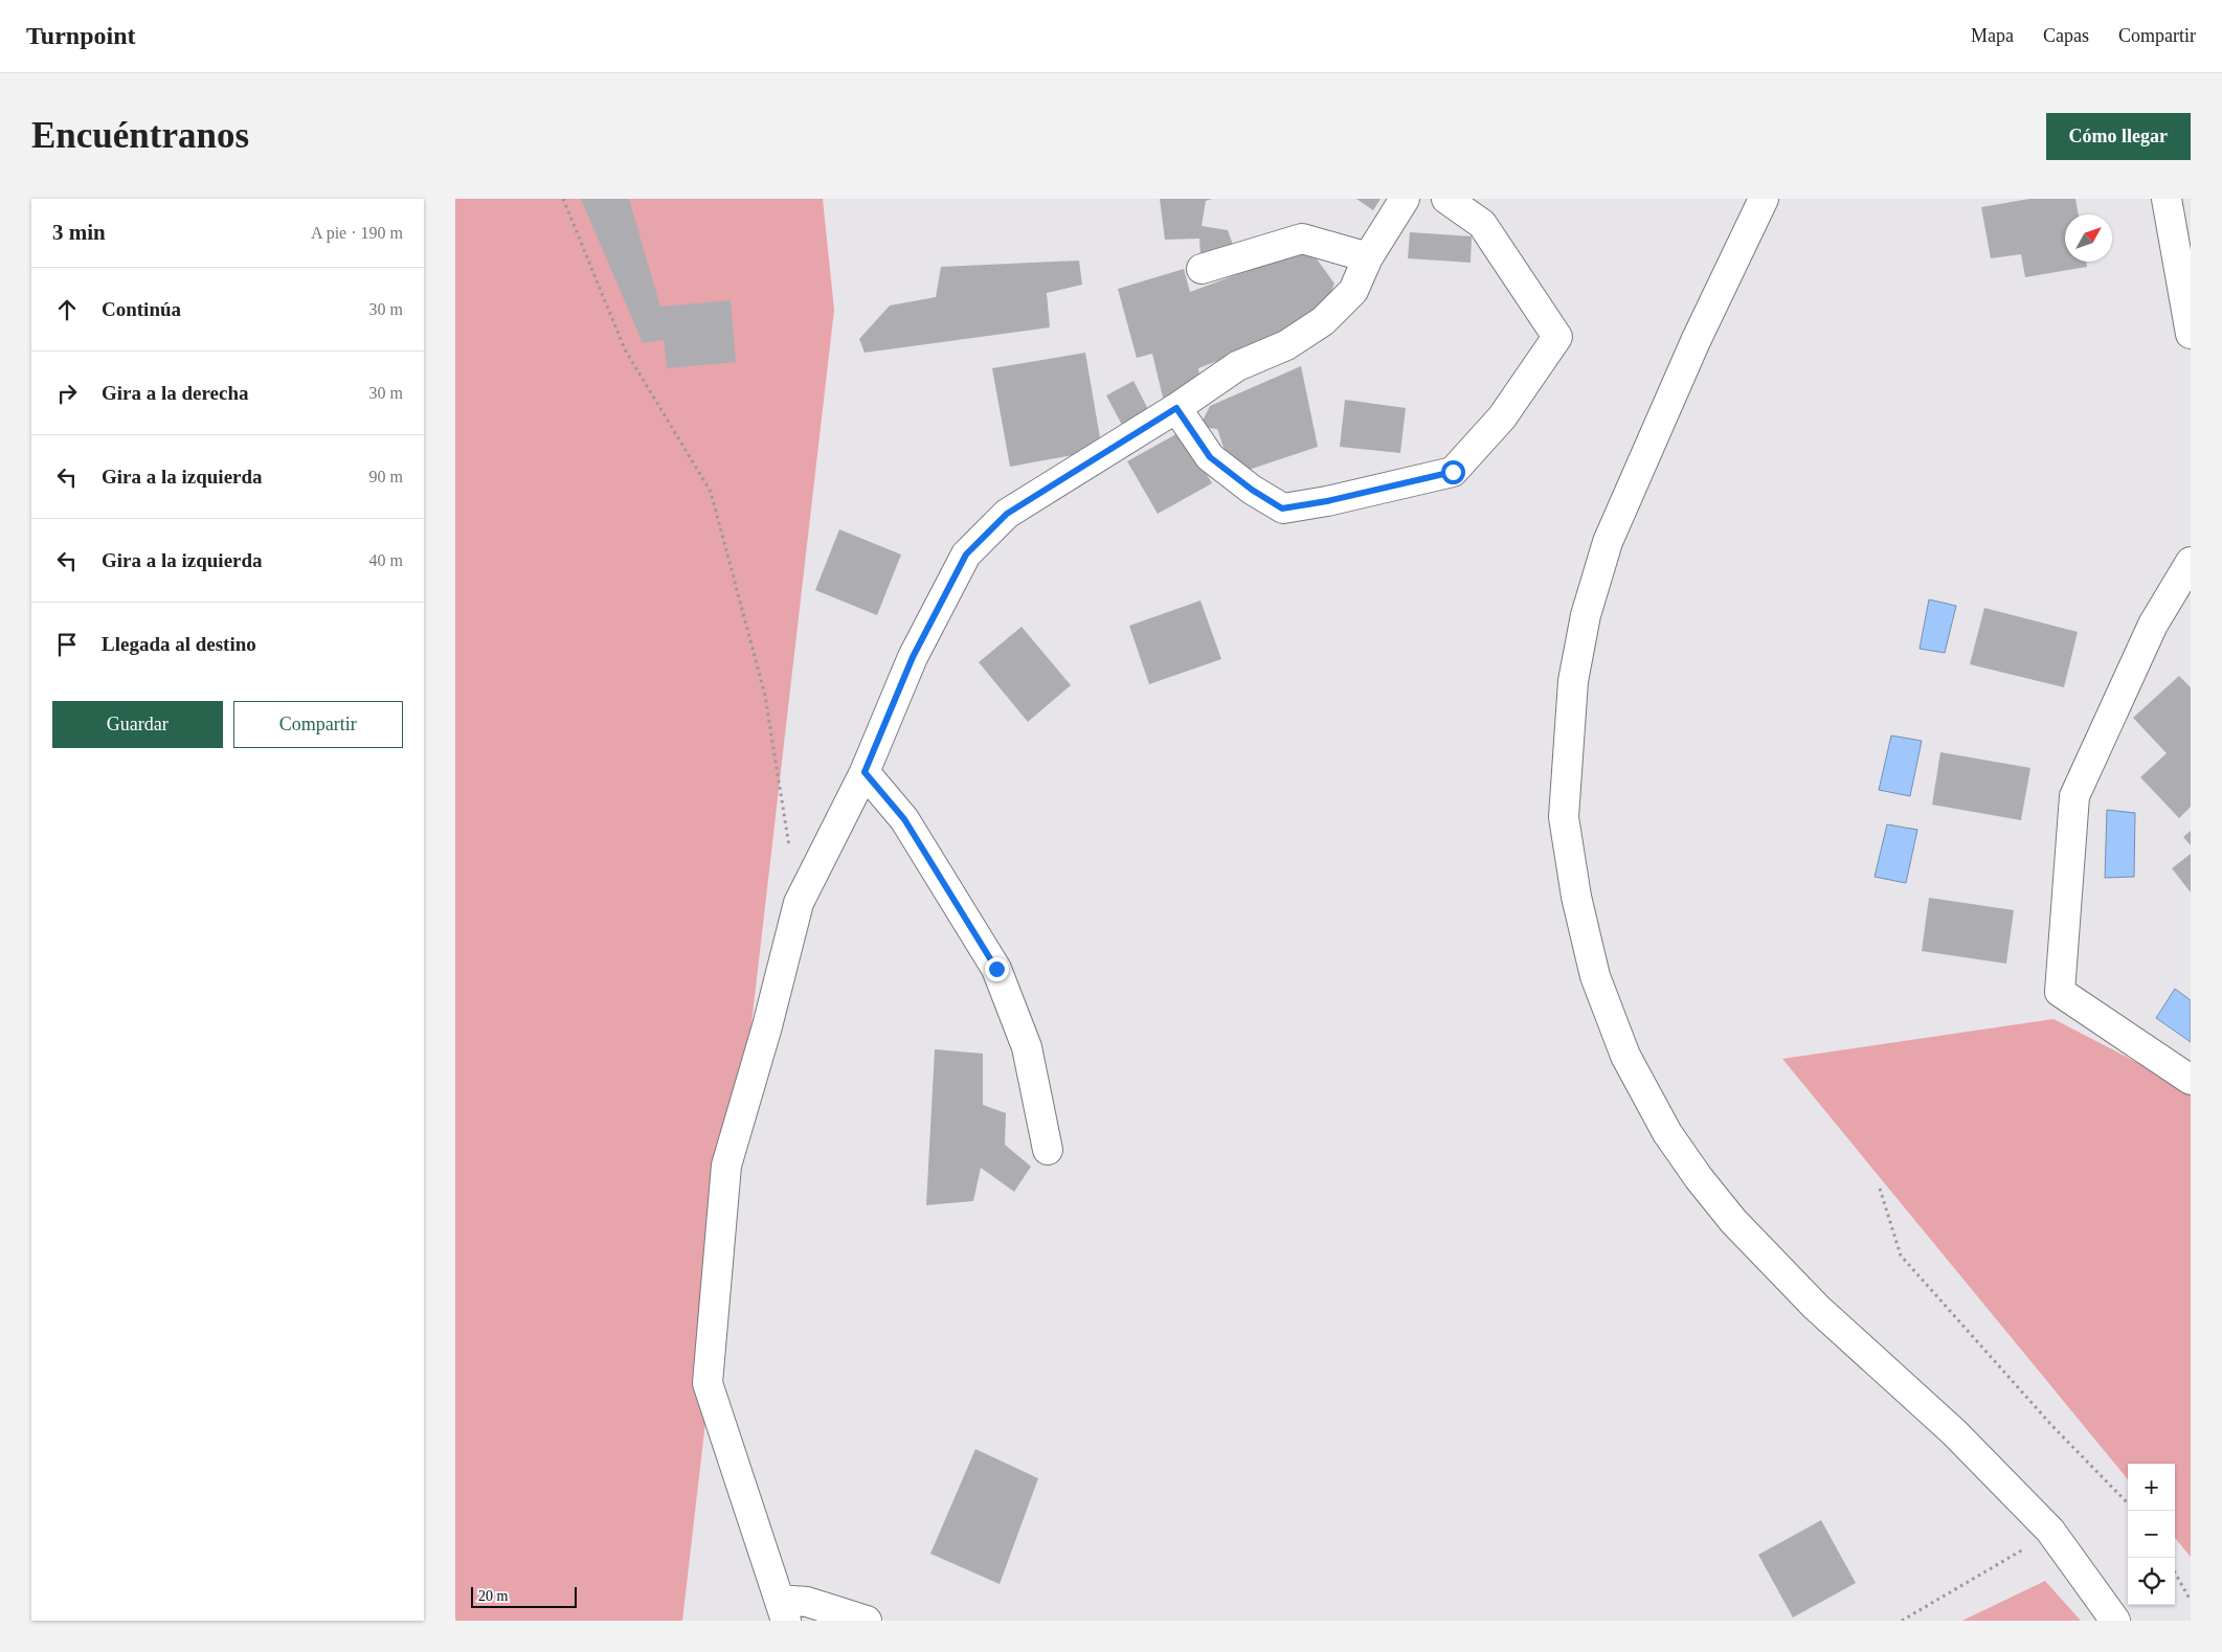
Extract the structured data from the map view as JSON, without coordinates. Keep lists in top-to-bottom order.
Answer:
{
  "scale_bar": "20 m",
  "north": "top right",
  "page": {
    "header": "Turnpoint",
    "nav": ["Mapa", "Capas", "Compartir"],
    "buttons": [
      "Cómo llegar",
      ["Guardar", "Compartir"]
    ],
    "title": "Encuéntranos",
    "heading": ["3 min", "A pie · 190 m"],
    "list": [
      ["Continúa", "30 m"],
      ["Gira a la derecha", "30 m"],
      ["Gira a la izquierda", "90 m"],
      ["Gira a la izquierda", "40 m"],
      "Llegada al destino"
    ],
    "map_buttons": ["+", "−"],
    "scale": "20 m"
  }
}
